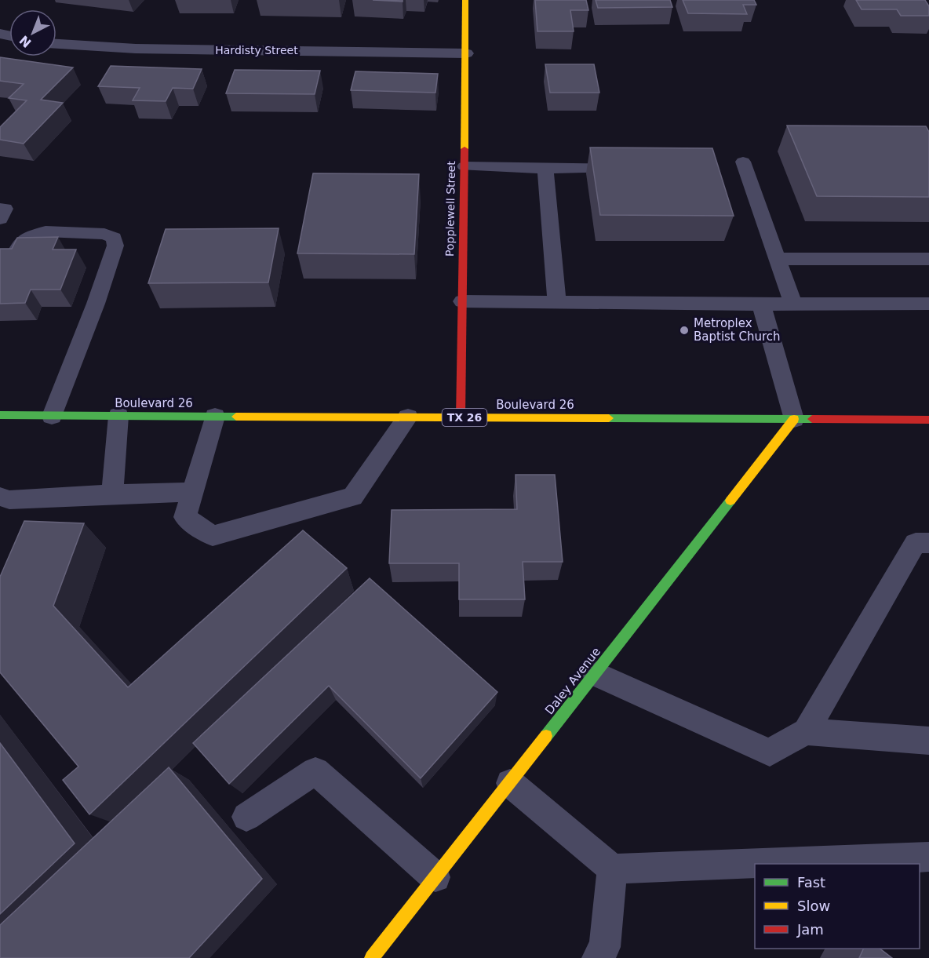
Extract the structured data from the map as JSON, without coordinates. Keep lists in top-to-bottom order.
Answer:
{
  "streets": {
    "street": [
      "Hardisty Street",
      "Popplewell Street",
      "Boulevard 26",
      "TX 26",
      "Daley Avenue"
    ]
  },
  "crossings": [
    ["Hardisty Street", "Popplewell Street"],
    ["Popplewell Street", "Boulevard 26"],
    ["Boulevard 26", "Daley Avenue"]
  ],
  "places": ["Metroplex Baptist Church"],
  "legend": ["Fast", "Slow", "Jam"],
  "north": "bottom left"
}
